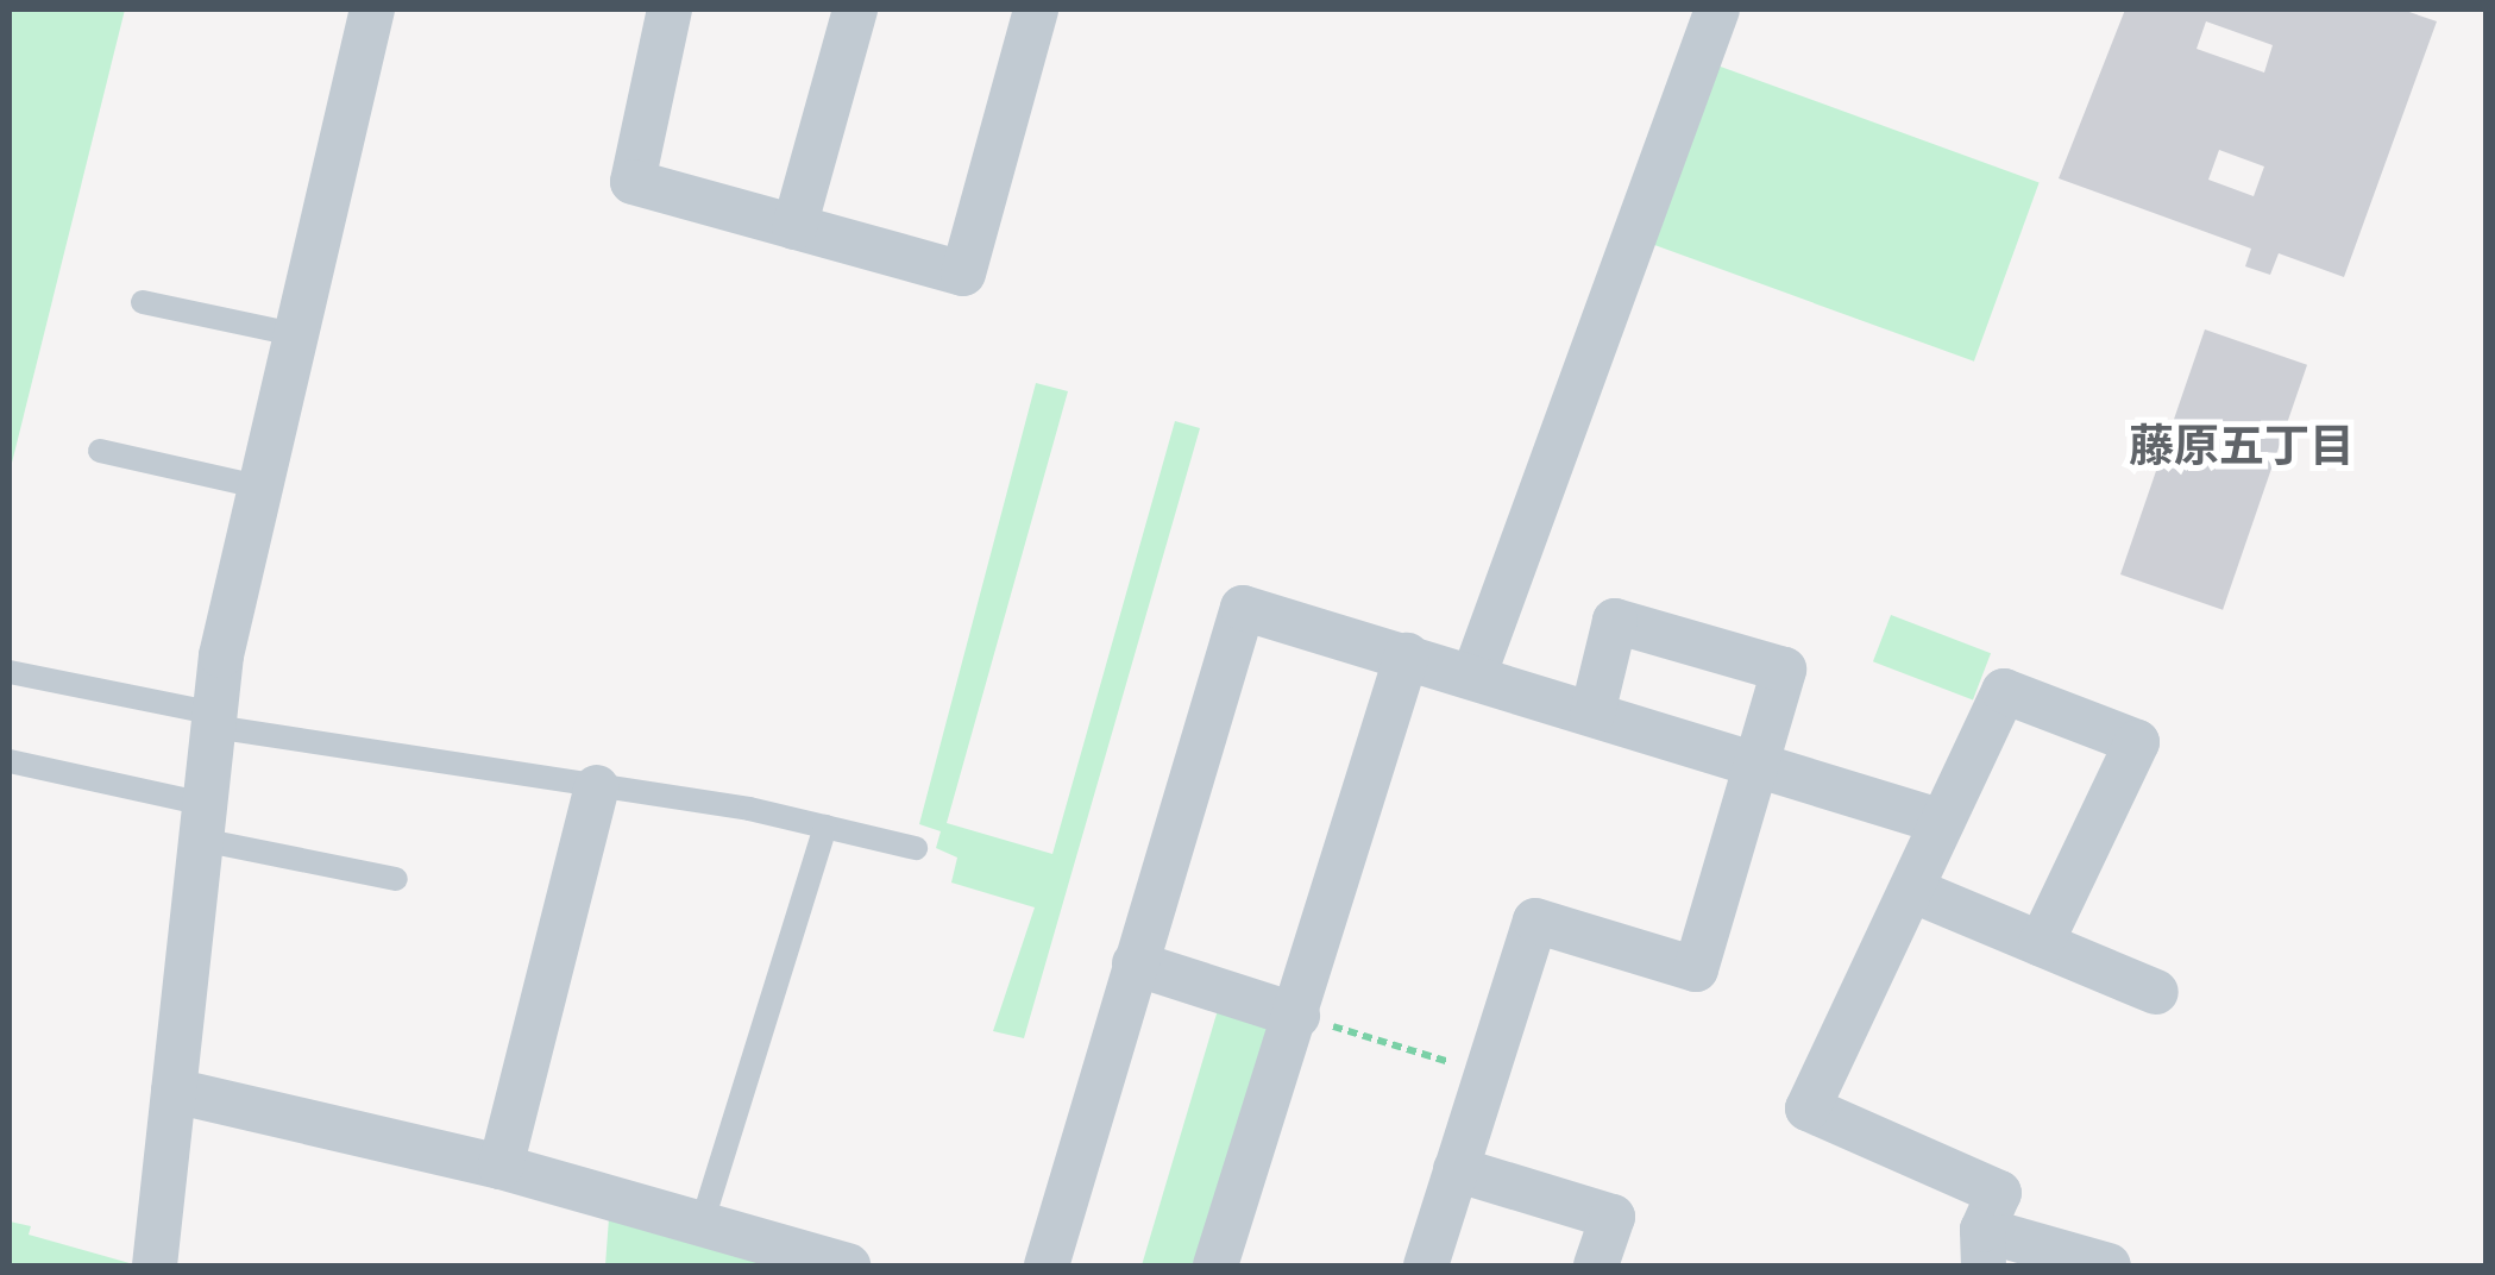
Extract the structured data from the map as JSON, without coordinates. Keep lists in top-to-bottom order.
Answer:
{
  "districts": ["藤原五丁目"]
}
